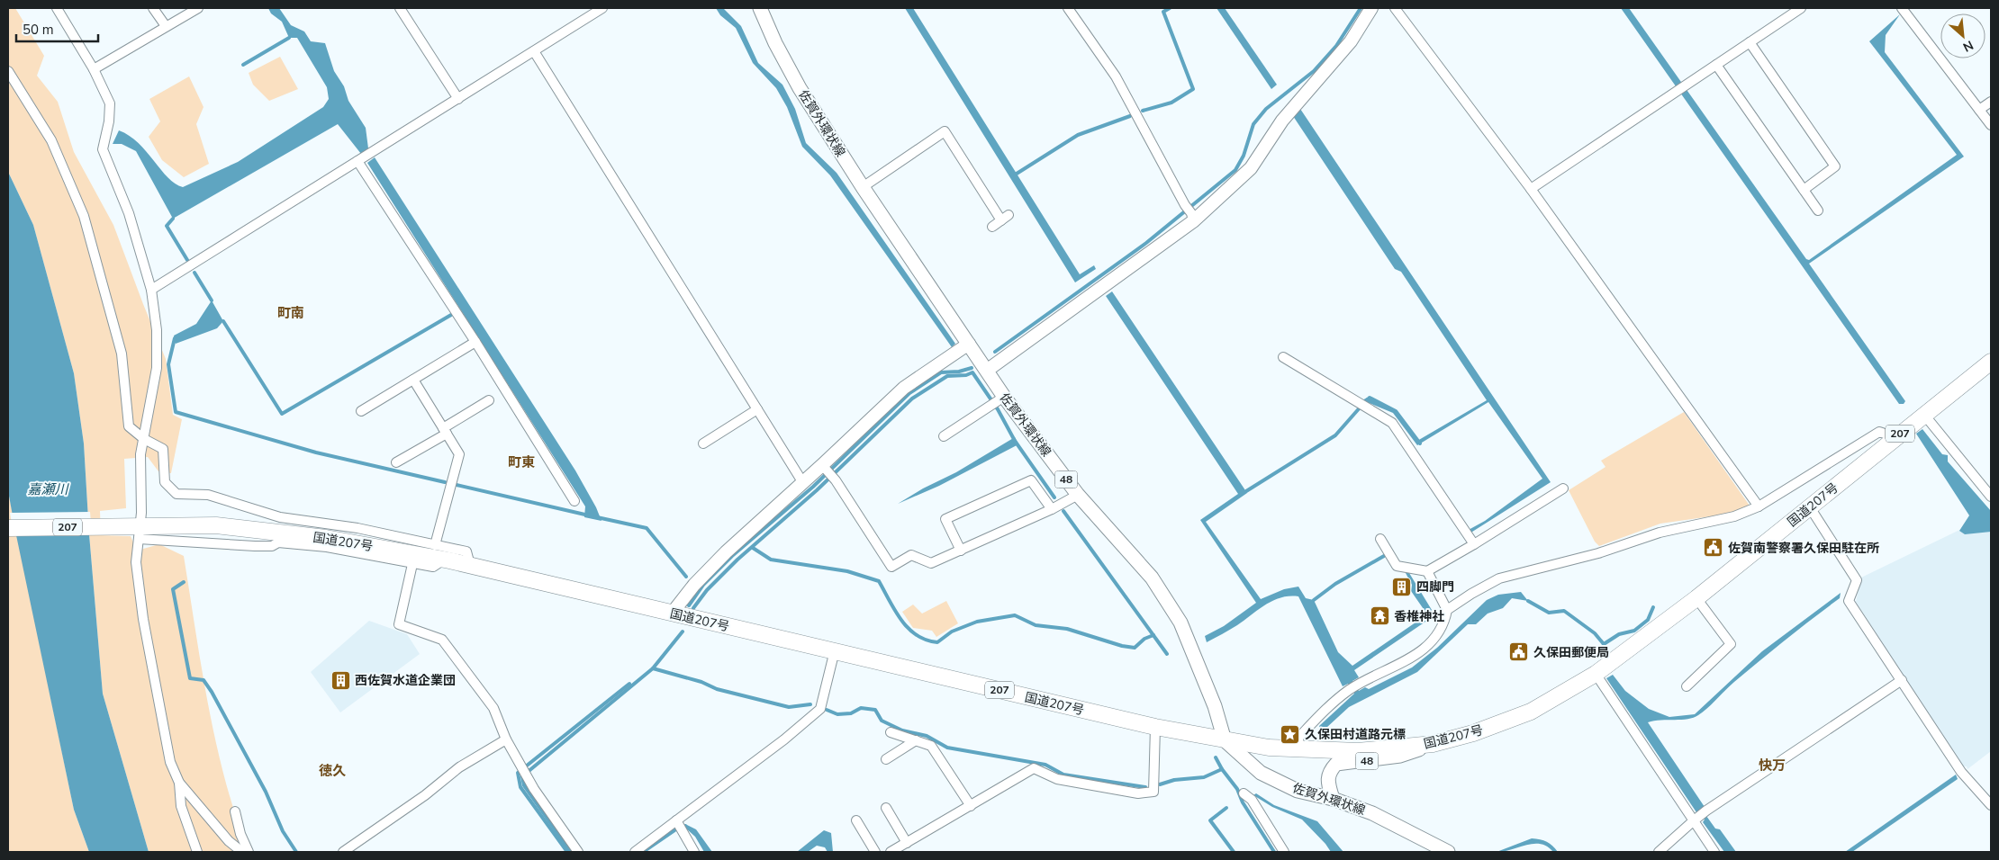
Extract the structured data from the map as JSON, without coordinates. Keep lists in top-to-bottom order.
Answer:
{
  "streets": {
    "highway": ["207", "国道207号"],
    "main road": ["佐賀外環状線", "48"]
  },
  "crossings": [
    ["佐賀外環状線", "48"],
    ["佐賀外環状線", "国道207号"],
    ["48", "国道207号"]
  ],
  "districts": [
    "町南",
    "町東",
    "快万",
    "徳久"
  ],
  "water": ["嘉瀬川"],
  "places": {
    "public building": ["佐賀南警察署久保田駐在所", "久保田郵便局"],
    "building": ["四脚門", "西佐賀水道企業団"],
    "temple": ["香椎神社"],
    "place": ["久保田村道路元標"]
  },
  "scale_bar": "50 m",
  "north": "bottom right"
}
